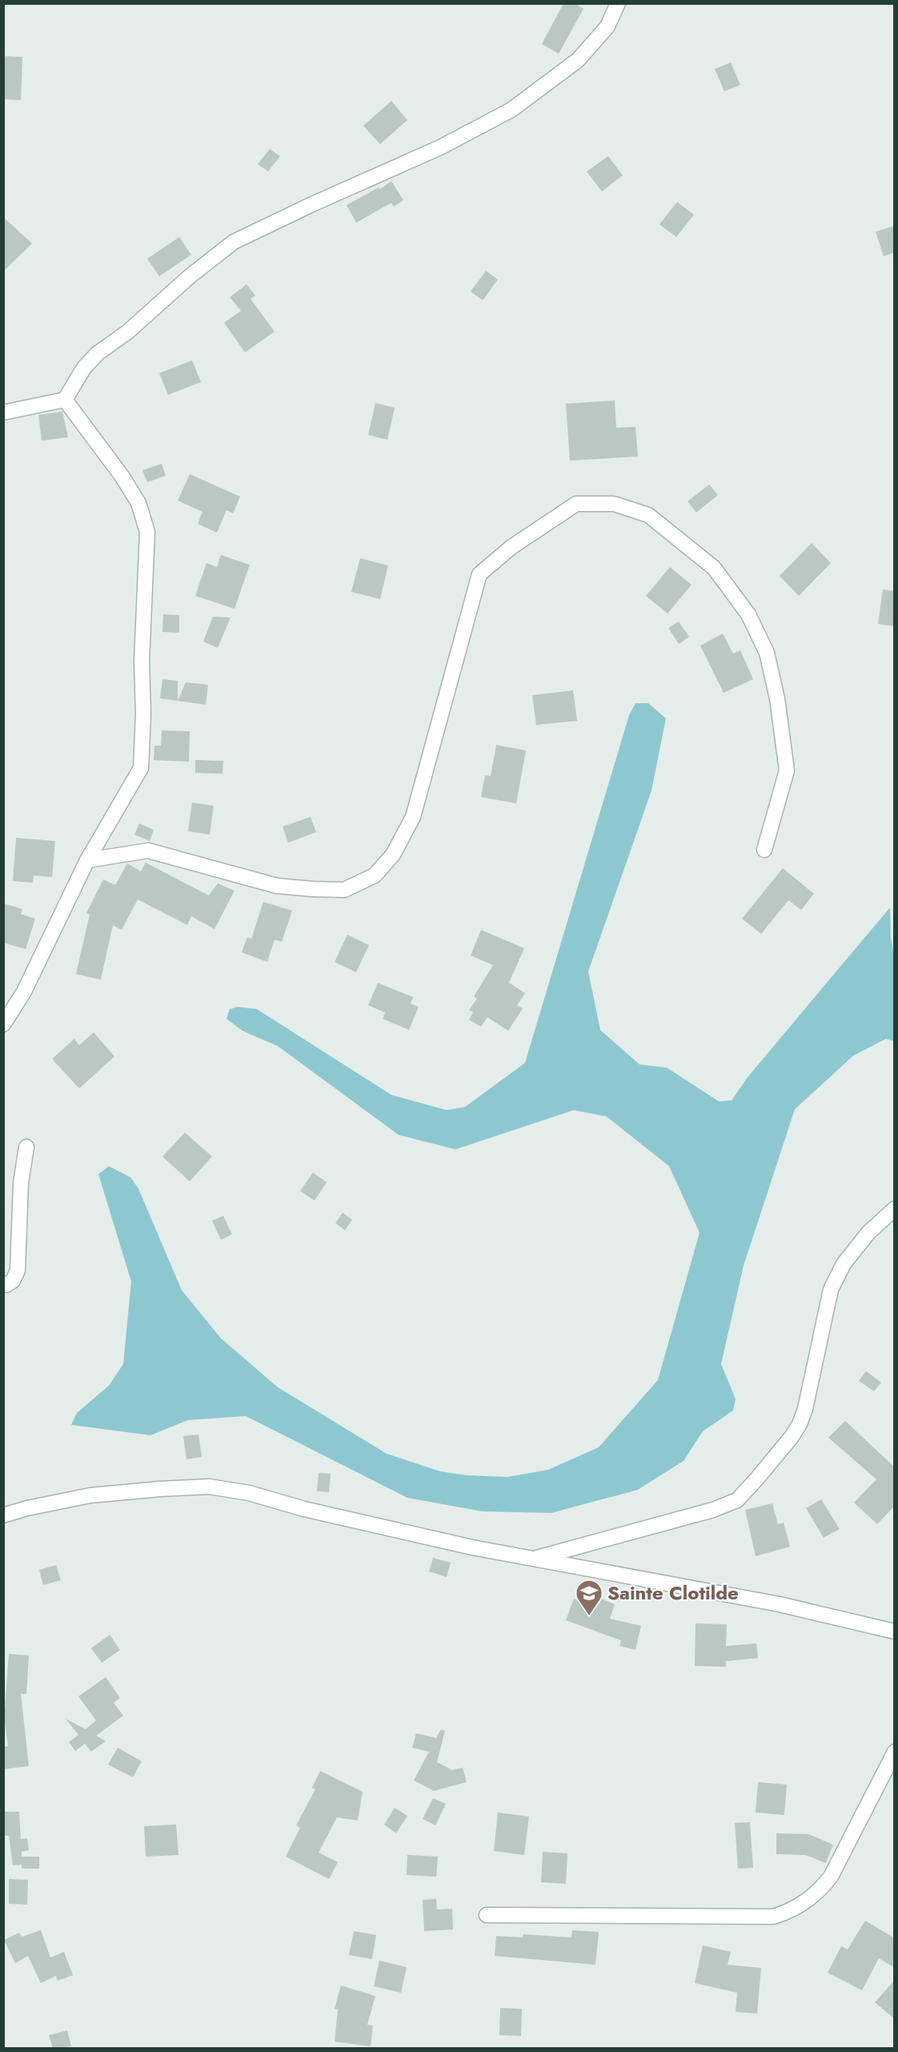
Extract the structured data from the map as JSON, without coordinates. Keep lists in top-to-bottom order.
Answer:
{
  "places": {
    "school or university": ["Sainte Clotilde"]
  }
}
